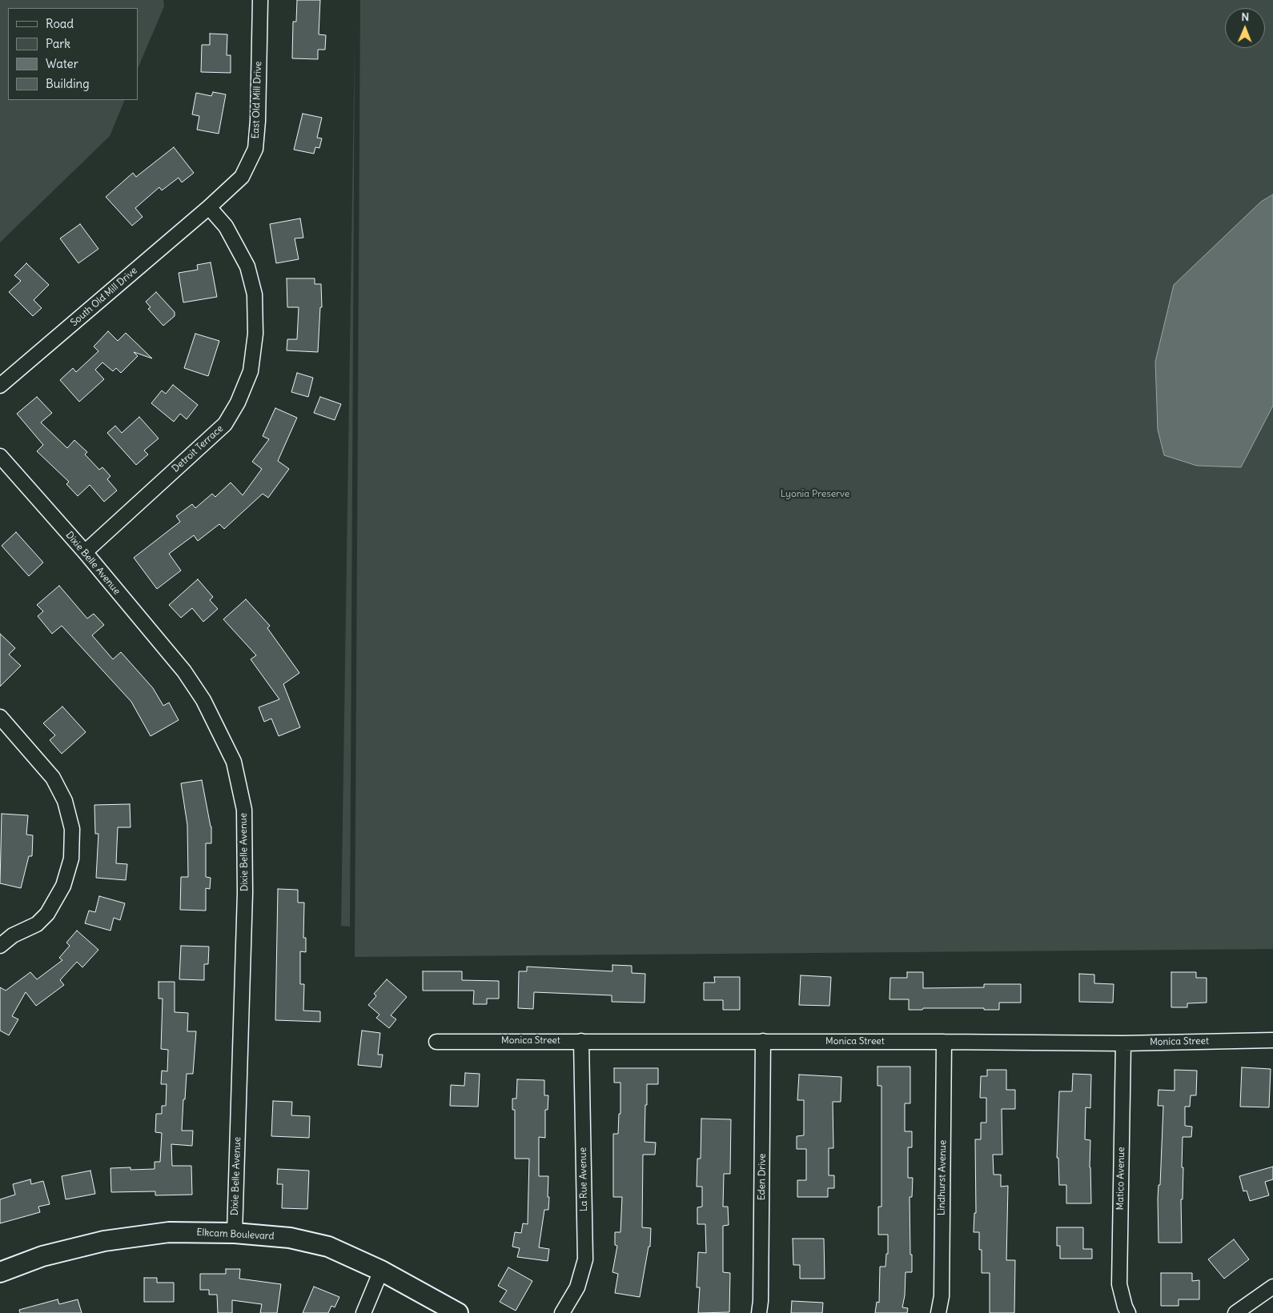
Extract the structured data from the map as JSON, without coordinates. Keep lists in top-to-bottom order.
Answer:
{
  "streets": {
    "street": [
      "East Old Mill Drive",
      "South Old Mill Drive",
      "Detroit Terrace",
      "Dixie Belle Avenue",
      "Monica Street",
      "Eden Drive",
      "Lindhurst Avenue",
      "Matico Avenue",
      "La Rue Avenue",
      "Elkcam Boulevard"
    ]
  },
  "crossings": [
    ["East Old Mill Drive", "South Old Mill Drive"],
    ["East Old Mill Drive", "Detroit Terrace"],
    ["South Old Mill Drive", "Detroit Terrace"],
    ["Detroit Terrace", "Dixie Belle Avenue"],
    ["Dixie Belle Avenue", "Elkcam Boulevard"],
    ["Monica Street", "Eden Drive"],
    ["Monica Street", "Lindhurst Avenue"],
    ["Monica Street", "Matico Avenue"],
    ["Monica Street", "La Rue Avenue"]
  ],
  "parks": ["Lyonia Preserve"],
  "legend": [
    "Road",
    "Park",
    "Water",
    "Building"
  ],
  "north": "top"
}
